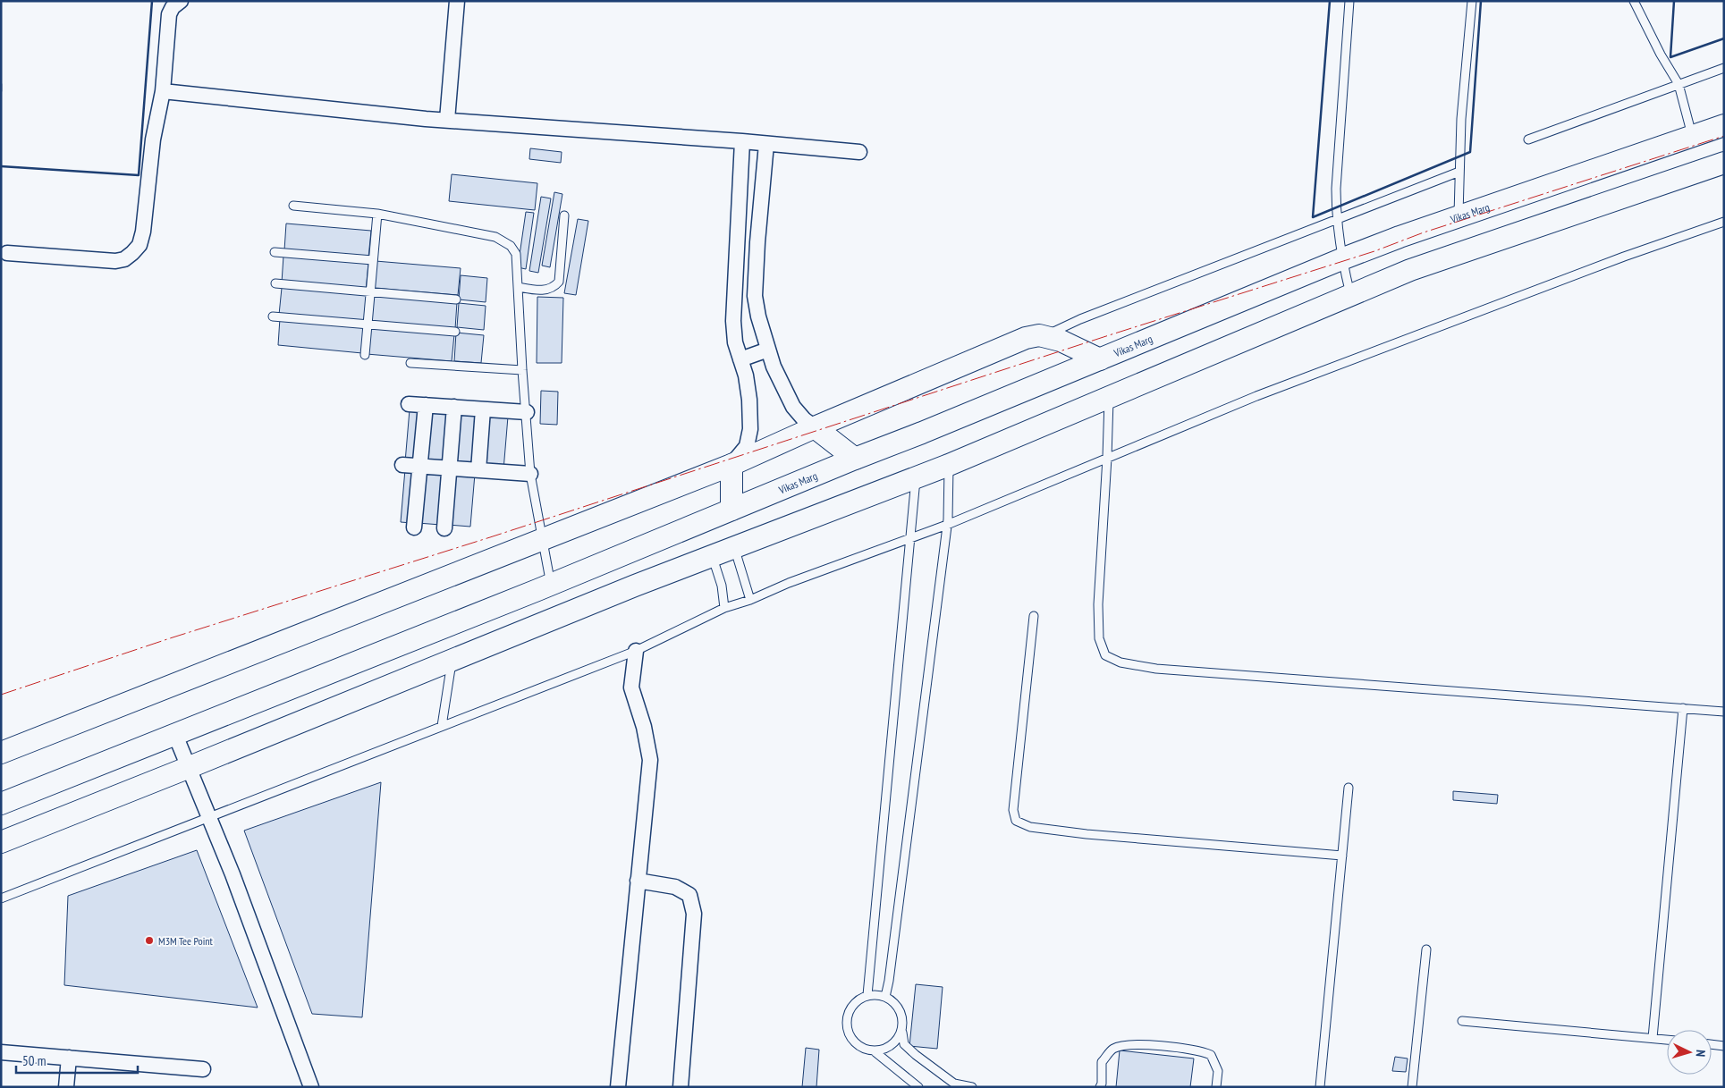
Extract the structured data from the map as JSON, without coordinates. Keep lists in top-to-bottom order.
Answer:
{
  "streets": {
    "main road": ["Vikas Marg"]
  },
  "places": ["M3M Tee Point"],
  "scale_bar": "50 m",
  "north": "right"
}
